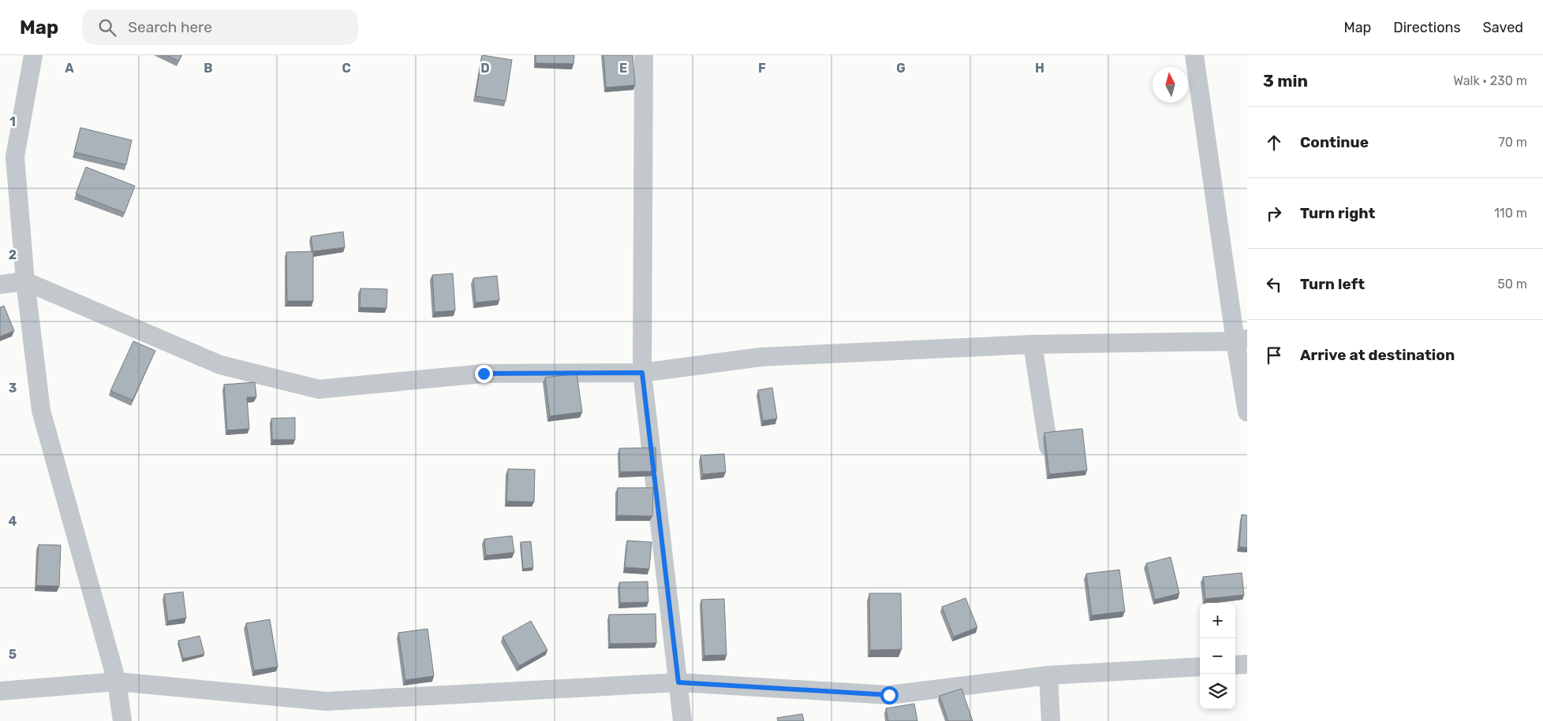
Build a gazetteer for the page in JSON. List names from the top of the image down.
{
  "north": "top",
  "page": {
    "header": "Map",
    "search": "Search here",
    "nav": ["Map", "Directions", "Saved"],
    "heading": ["3 min", "Walk · 230 m"],
    "list": [
      ["Continue", "70 m"],
      ["Turn right", "110 m"],
      ["Turn left", "50 m"],
      "Arrive at destination"
    ],
    "map_buttons": ["+", "−"]
  },
  "grid": {
    "columns": [
      "A",
      "B",
      "C",
      "D",
      "E",
      "F",
      "G",
      "H"
    ],
    "rows": [
      "1",
      "2",
      "3",
      "4",
      "5"
    ]
  }
}
